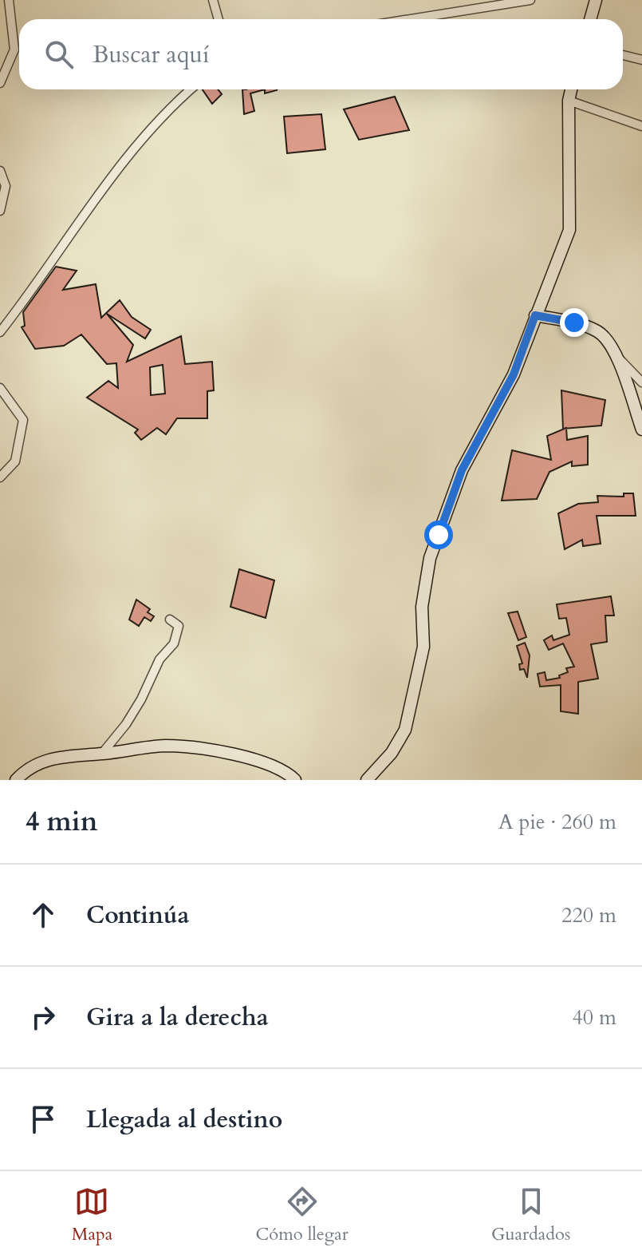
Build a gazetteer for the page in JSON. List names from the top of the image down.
{
  "page": {
    "search": "Buscar aquí",
    "heading": ["4 min", "A pie · 260 m"],
    "list": [
      ["Continúa", "220 m"],
      ["Gira a la derecha", "40 m"],
      "Llegada al destino"
    ],
    "nav": ["Mapa", "Cómo llegar", "Guardados"]
  }
}
